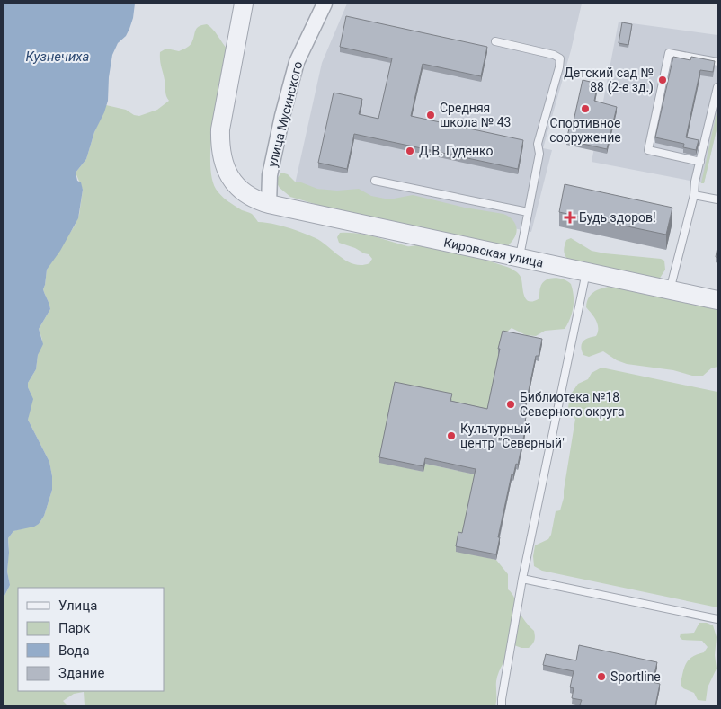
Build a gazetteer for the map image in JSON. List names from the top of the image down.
{
  "streets": {
    "street": ["улица Мусинского", "Кировская улица"]
  },
  "crossings": [
    ["улица Мусинского", "Кировская улица"]
  ],
  "water": ["Кузнечиха"],
  "places": {
    "other": [
      "Детский сад № 88 (2-е зд.)",
      "Спортивное сооружение",
      "Средняя школа № 43",
      "Д.В. Гуденко",
      "Библиотека №18 Северного округа",
      "Культурный центр \"Северный\"",
      "Sportline"
    ],
    "health": ["Будь здоров!"]
  },
  "legend": [
    "Улица",
    "Парк",
    "Вода",
    "Здание"
  ]
}
